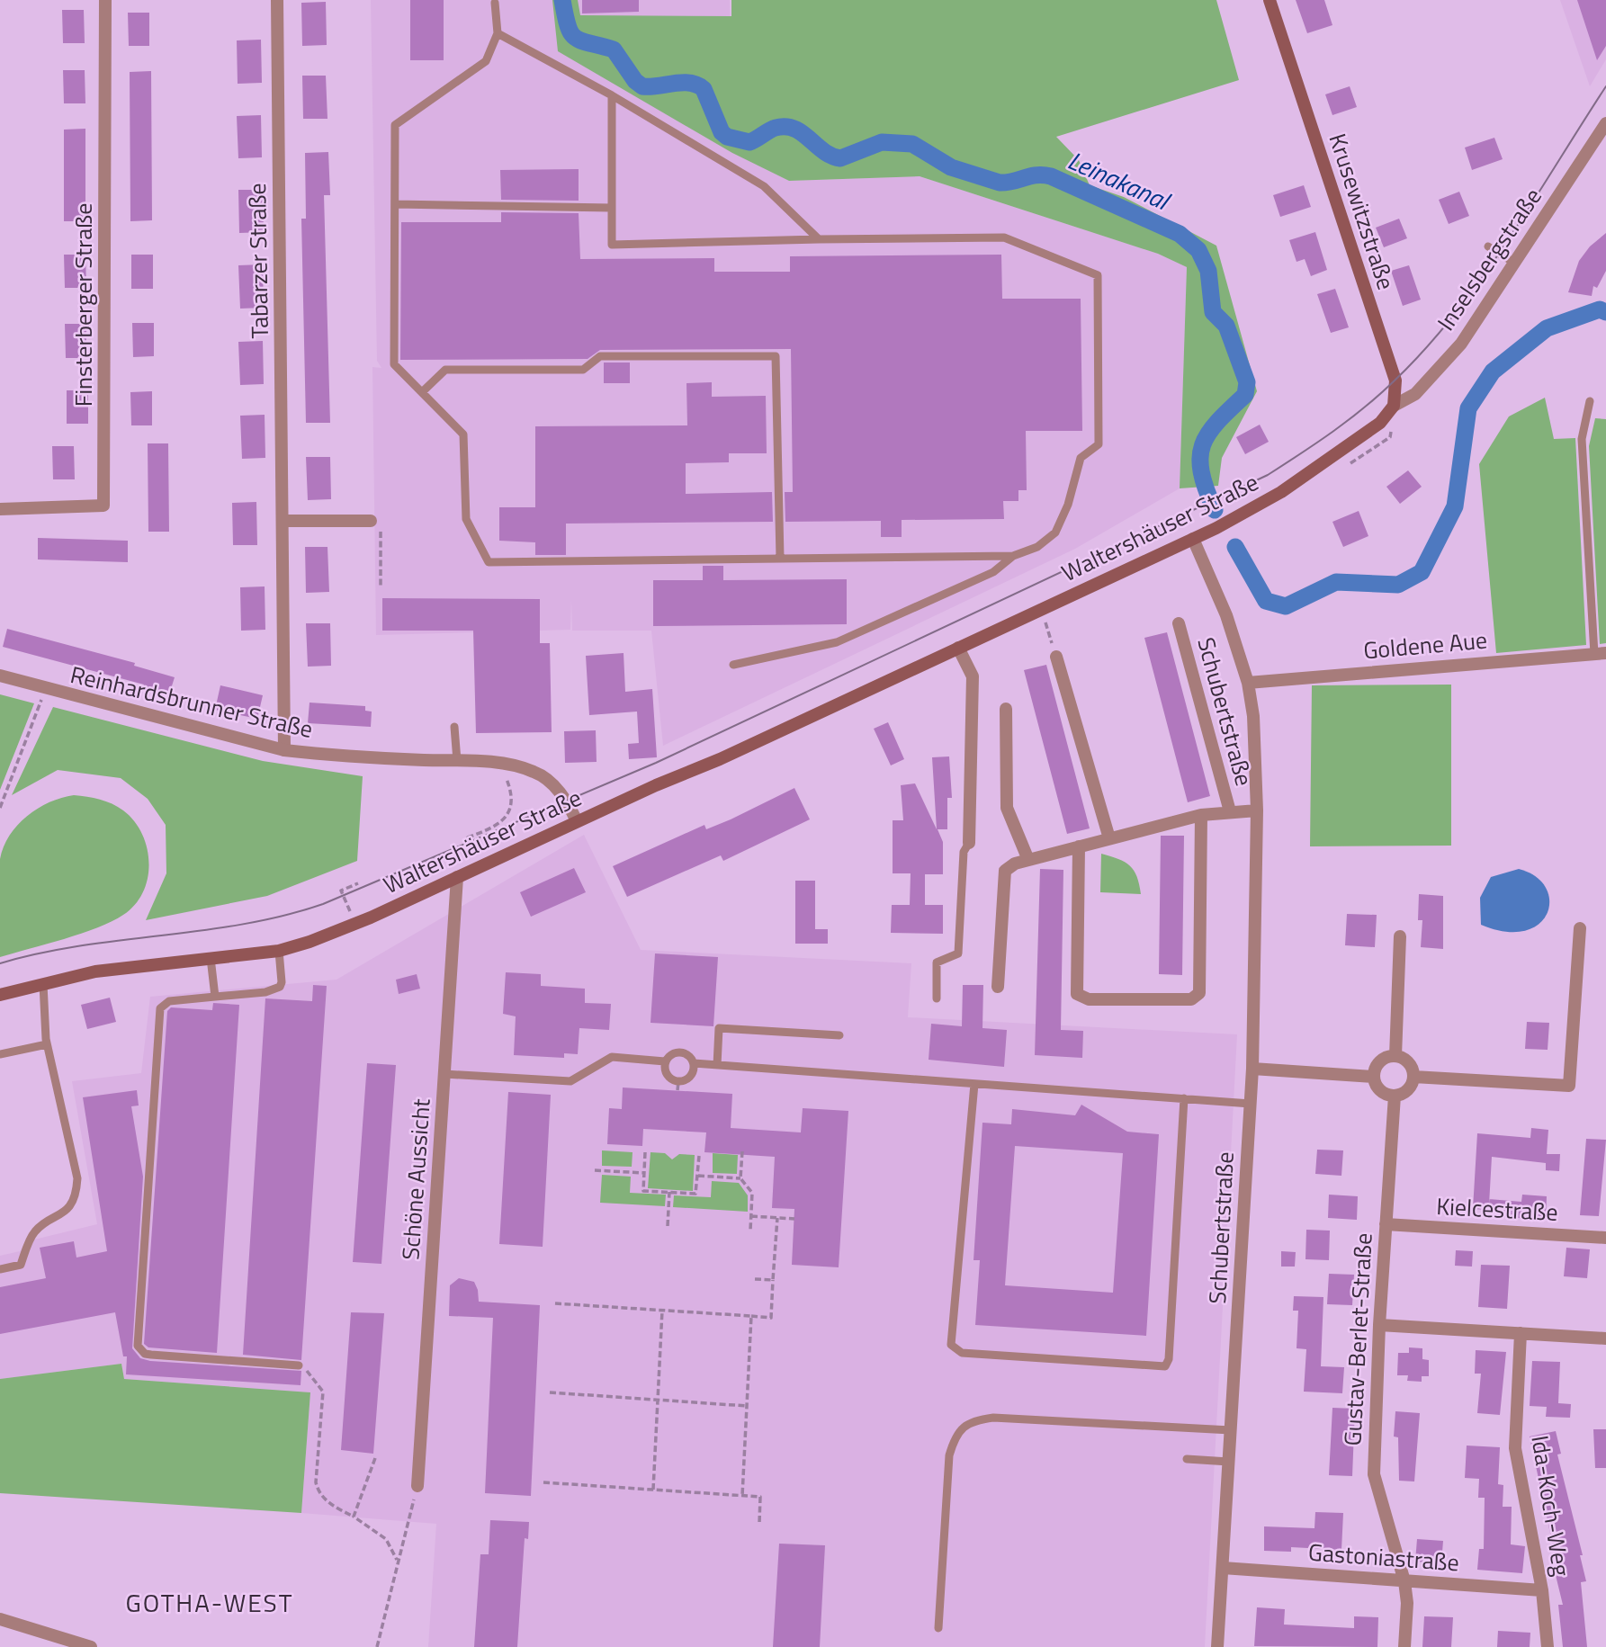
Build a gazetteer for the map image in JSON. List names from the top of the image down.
{
  "streets": {
    "main road": ["Krusewitzstraße", "Waltershäuser Straße"],
    "street": [
      "Inselsbergstraße",
      "Tabarzer Straße",
      "Finsterberger Straße",
      "Goldene Aue",
      "Reinhardsbrunner Straße",
      "Schubertstraße",
      "Schöne Aussicht",
      "Kielcestraße",
      "Gustav-Berlet-Straße",
      "Ida-Koch-Weg",
      "Gastoniastraße"
    ]
  },
  "crossings": [
    ["Krusewitzstraße", "Inselsbergstraße"],
    ["Krusewitzstraße", "Waltershäuser Straße"],
    ["Inselsbergstraße", "Waltershäuser Straße"],
    ["Tabarzer Straße", "Reinhardsbrunner Straße"],
    ["Waltershäuser Straße", "Reinhardsbrunner Straße"],
    ["Waltershäuser Straße", "Schubertstraße"],
    ["Waltershäuser Straße", "Schöne Aussicht"],
    ["Goldene Aue", "Schubertstraße"],
    ["Schubertstraße", "Gastoniastraße"],
    ["Kielcestraße", "Gustav-Berlet-Straße"],
    ["Gustav-Berlet-Straße", "Gastoniastraße"],
    ["Ida-Koch-Weg", "Gastoniastraße"]
  ],
  "districts": ["GOTHA-WEST"],
  "water": ["Leinakanal"]
}
